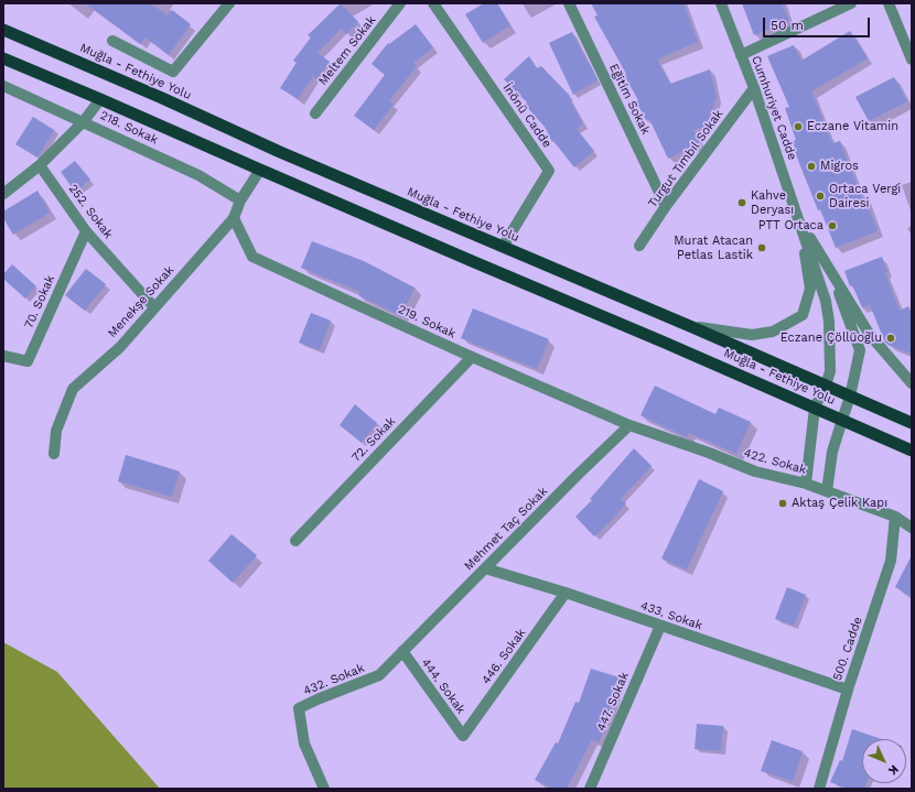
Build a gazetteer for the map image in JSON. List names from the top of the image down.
{
  "streets": {
    "highway": ["Muğla - Fethiye Yolu"],
    "street": [
      "Meltem Sokak",
      "Eğitim Sokak",
      "Cumhuriyet Cadde",
      "İnönü Cadde",
      "218. Sokak",
      "Turgut Tımbıl Sokak",
      "252. Sokak",
      "70. Sokak",
      "Menekşe Sokak",
      "219. Sokak",
      "72. Sokak",
      "422. Sokak",
      "Mehmet Taç Sokak",
      "433. Sokak",
      "500. Cadde",
      "446. Sokak",
      "432. Sokak",
      "444. Sokak",
      "447. Sokak"
    ]
  },
  "crossings": [
    ["Muğla - Fethiye Yolu", "İnönü Cadde"],
    ["Muğla - Fethiye Yolu", "Menekşe Sokak"],
    ["Eğitim Sokak", "Turgut Tımbıl Sokak"],
    ["Cumhuriyet Cadde", "Turgut Tımbıl Sokak"],
    ["218. Sokak", "Menekşe Sokak"],
    ["252. Sokak", "70. Sokak"],
    ["252. Sokak", "Menekşe Sokak"],
    ["Menekşe Sokak", "219. Sokak"],
    ["219. Sokak", "72. Sokak"],
    ["219. Sokak", "422. Sokak"],
    ["219. Sokak", "Mehmet Taç Sokak"],
    ["422. Sokak", "Mehmet Taç Sokak"],
    ["422. Sokak", "500. Cadde"],
    ["Mehmet Taç Sokak", "433. Sokak"],
    ["Mehmet Taç Sokak", "432. Sokak"],
    ["Mehmet Taç Sokak", "444. Sokak"],
    ["433. Sokak", "500. Cadde"],
    ["433. Sokak", "446. Sokak"],
    ["433. Sokak", "447. Sokak"],
    ["446. Sokak", "444. Sokak"],
    ["432. Sokak", "444. Sokak"]
  ],
  "places": [
    "Eczane Vitamin",
    "Migros",
    "Ortaca Vergi Dairesi",
    "Kahve Deryası",
    "PTT Ortaca",
    "Murat Atacan Petlas Lastik",
    "Eczane Çöllüoğlu",
    "Aktaş Çelik Kapı"
  ],
  "scale_bar": "50 m",
  "north": "bottom right"
}
